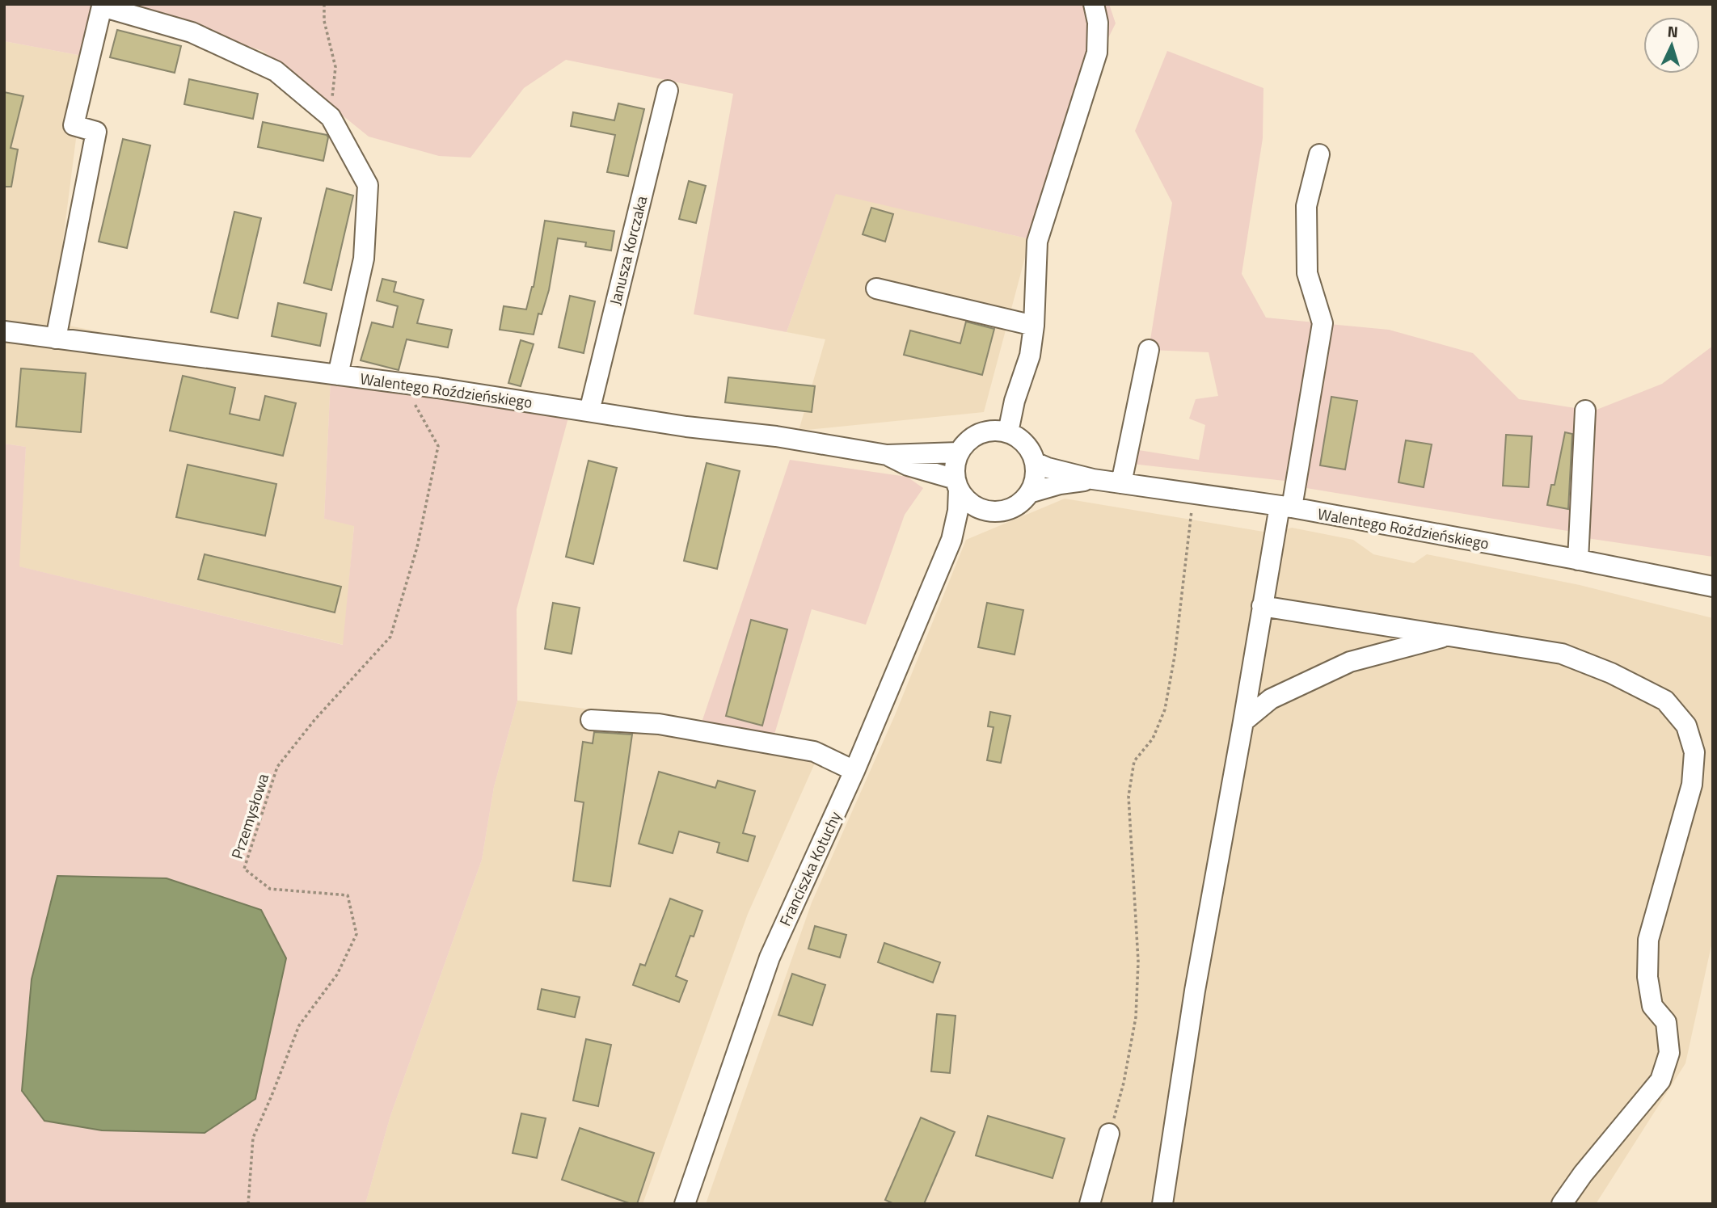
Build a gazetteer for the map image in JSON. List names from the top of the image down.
{
  "streets": {
    "street": ["Janusza Korczaka", "Walentego Roździeńskiego", "Franciszka Kotuchy"],
    "path": ["Przemysłowa"]
  },
  "crossings": [
    ["Janusza Korczaka", "Walentego Roździeńskiego"],
    ["Walentego Roździeńskiego", "Przemysłowa"],
    ["Walentego Roździeńskiego", "Franciszka Kotuchy"]
  ],
  "north": "top"
}
